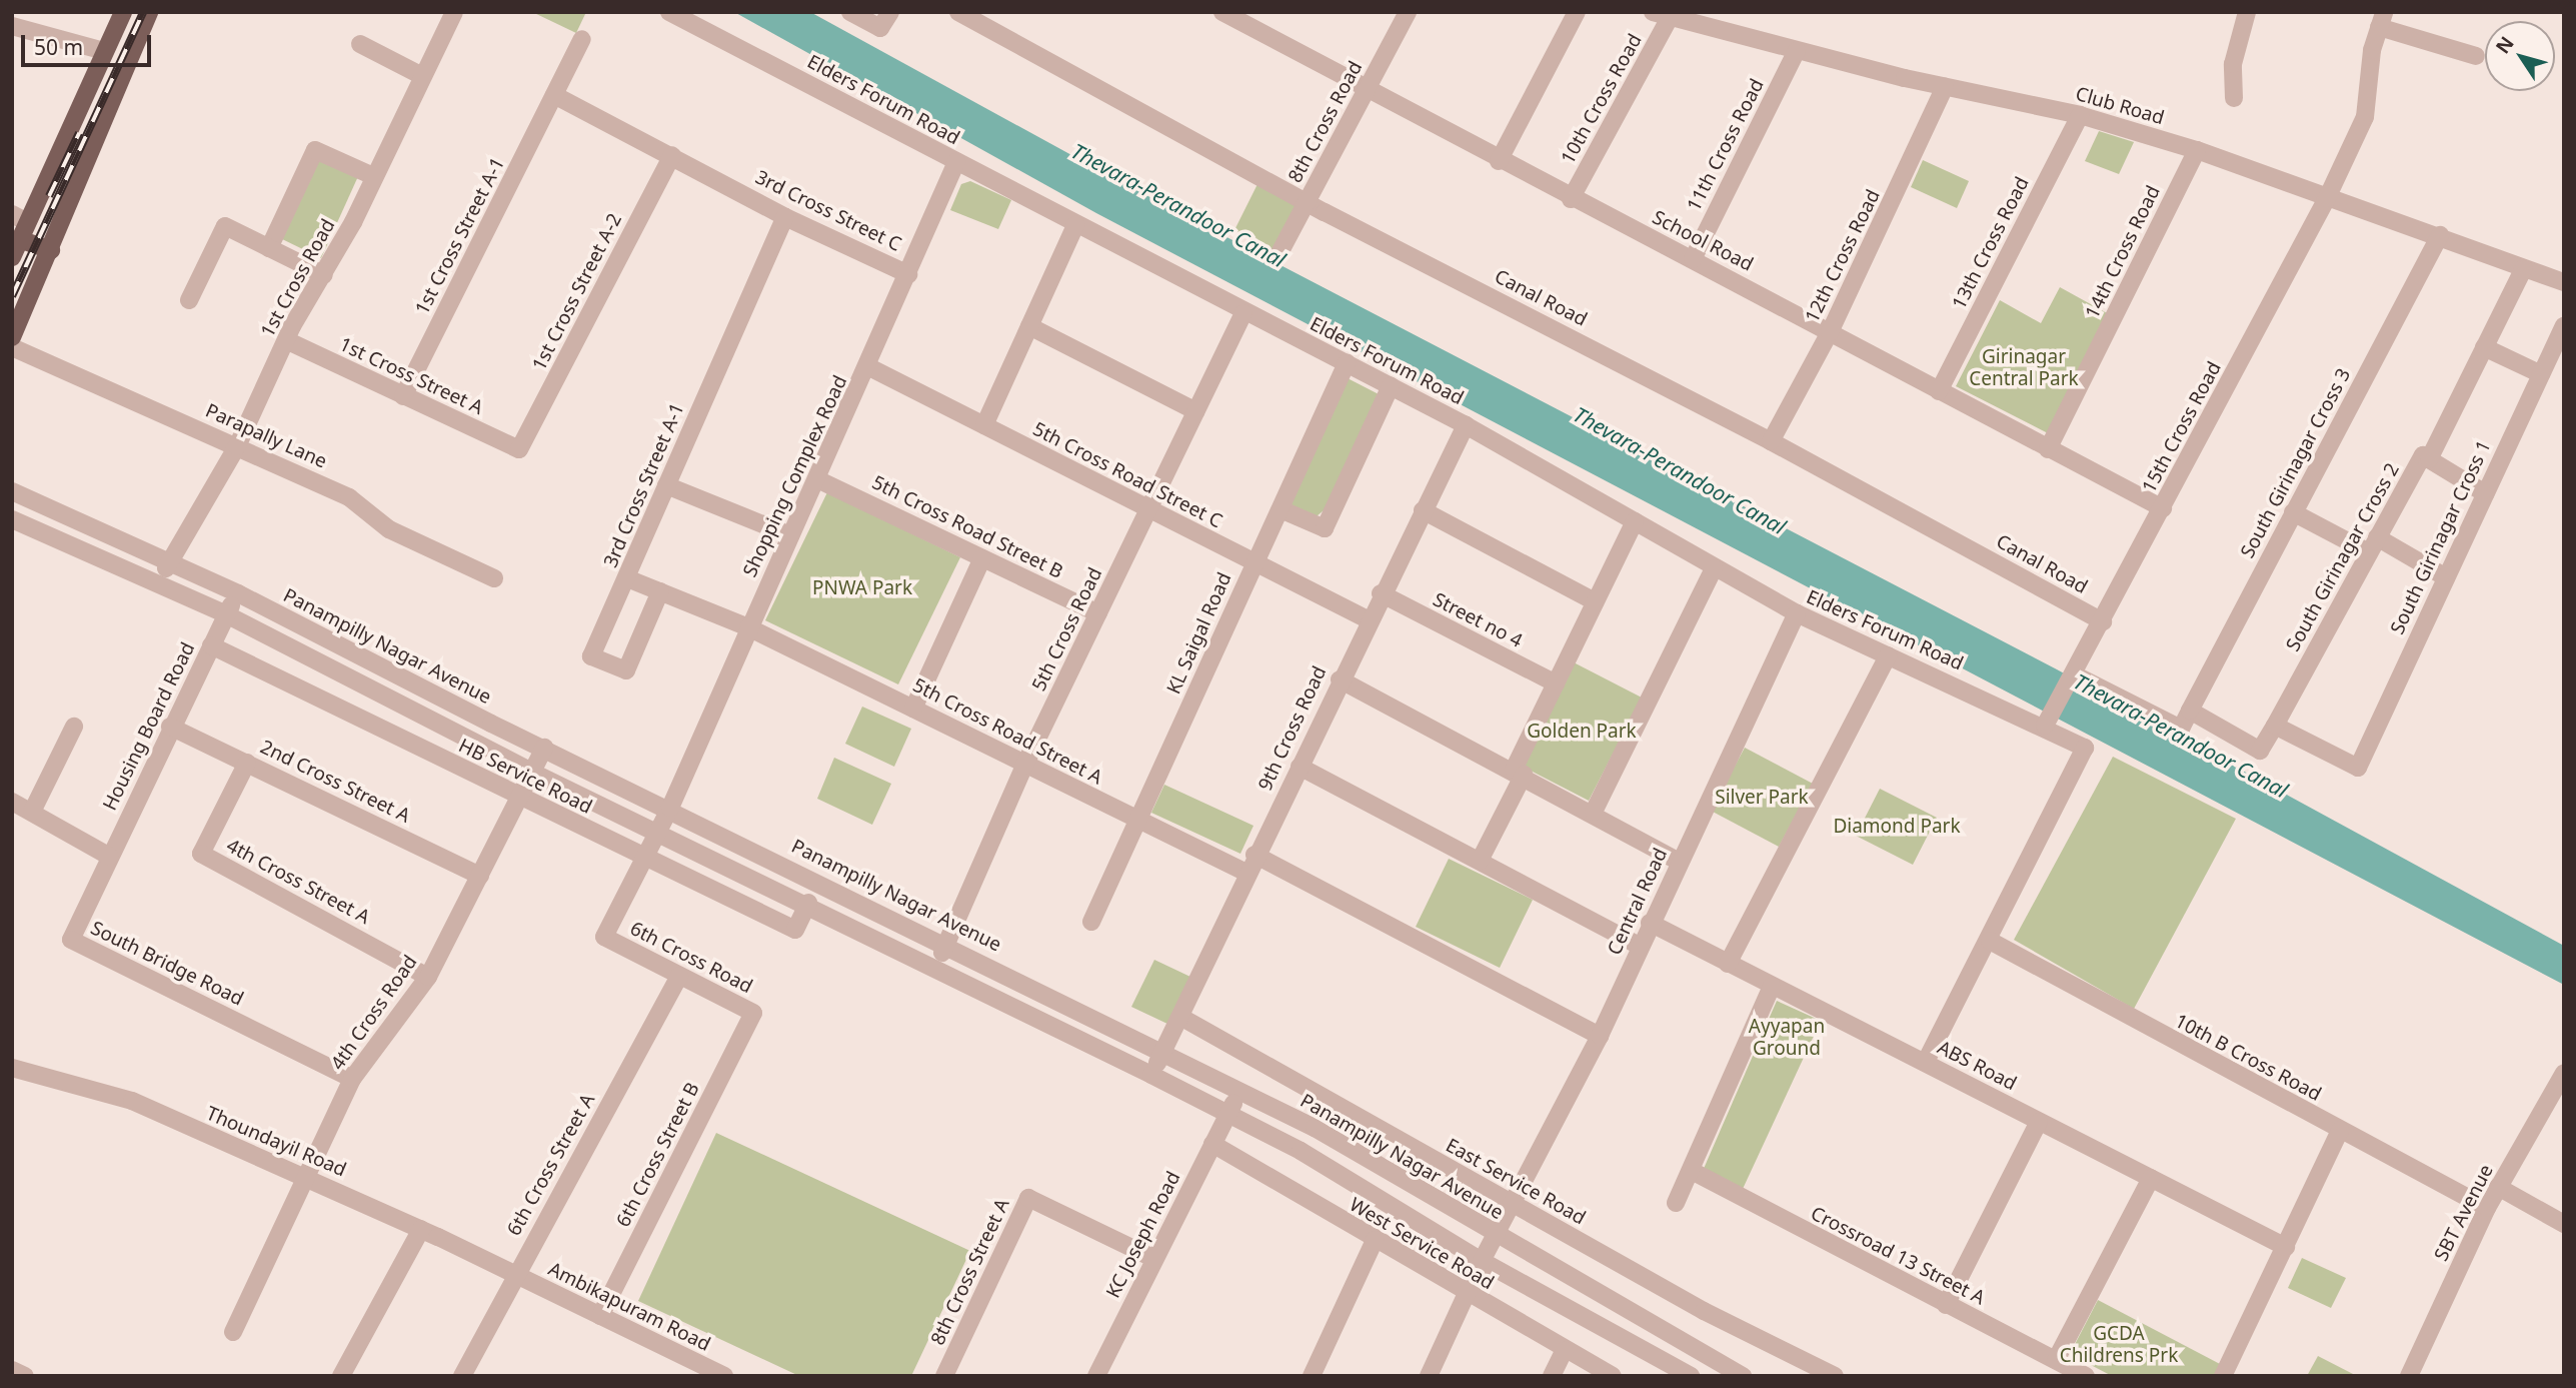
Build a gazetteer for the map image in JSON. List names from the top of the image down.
{
  "streets": {
    "street": [
      "10th Cross Road",
      "Elders Forum Road",
      "Club Road",
      "8th Cross Road",
      "11th Cross Road",
      "3rd Cross Street C",
      "1st Cross Street A-1",
      "School Road",
      "13th Cross Road",
      "14th Cross Road",
      "12th Cross Road",
      "1st Cross Road",
      "1st Cross Street A-2",
      "Canal Road",
      "1st Cross Street A",
      "15th Cross Road",
      "Parapally Lane",
      "South Girinagar Cross 3",
      "5th Cross Road Street C",
      "Shopping Complex Road",
      "3rd Cross Street A-1",
      "5th Cross Road Street B",
      "South Girinagar Cross 1",
      "South Girinagar Cross 2",
      "Street no 4",
      "5th Cross Road",
      "KL Saigal Road",
      "Panampilly Nagar Avenue",
      "Housing Board Road",
      "9th Cross Road",
      "5th Cross Road Street A",
      "HB Service Road",
      "2nd Cross Street A",
      "4th Cross Street A",
      "Central Road",
      "6th Cross Road",
      "South Bridge Road",
      "4th Cross Road",
      "10th B Cross Road",
      "ABS Road",
      "Thoundayil Road",
      "6th Cross Street B",
      "6th Cross Street A",
      "East Service Road",
      "SBT Avenue",
      "KC Joseph Road",
      "West Service Road",
      "Crossroad 13 Street A",
      "8th Cross Street A",
      "Ambikapuram Road"
    ]
  },
  "crossings": [
    ["10th Cross Road", "Club Road"],
    ["10th Cross Road", "School Road"],
    ["Elders Forum Road", "15th Cross Road"],
    ["Elders Forum Road", "Shopping Complex Road"],
    ["Elders Forum Road", "5th Cross Road"],
    ["Elders Forum Road", "KL Saigal Road"],
    ["Elders Forum Road", "9th Cross Road"],
    ["Elders Forum Road", "Central Road"],
    ["Elders Forum Road", "10th B Cross Road"],
    ["Club Road", "11th Cross Road"],
    ["Club Road", "13th Cross Road"],
    ["Club Road", "14th Cross Road"],
    ["Club Road", "12th Cross Road"],
    ["Club Road", "15th Cross Road"],
    ["Club Road", "South Girinagar Cross 3"],
    ["Club Road", "South Girinagar Cross 2"],
    ["8th Cross Road", "School Road"],
    ["8th Cross Road", "Canal Road"],
    ["11th Cross Road", "School Road"],
    ["3rd Cross Street C", "1st Cross Street A-1"],
    ["3rd Cross Street C", "1st Cross Street A-2"],
    ["3rd Cross Street C", "Shopping Complex Road"],
    ["3rd Cross Street C", "3rd Cross Street A-1"],
    ["1st Cross Street A-1", "1st Cross Street A"],
    ["School Road", "13th Cross Road"],
    ["School Road", "14th Cross Road"],
    ["School Road", "12th Cross Road"],
    ["School Road", "15th Cross Road"],
    ["12th Cross Road", "Canal Road"],
    ["1st Cross Road", "1st Cross Street A"],
    ["1st Cross Road", "Parapally Lane"],
    ["1st Cross Road", "Panampilly Nagar Avenue"],
    ["1st Cross Street A-2", "1st Cross Street A"],
    ["Canal Road", "15th Cross Road"],
    ["South Girinagar Cross 3", "South Girinagar Cross 2"],
    ["5th Cross Road Street C", "Shopping Complex Road"],
    ["5th Cross Road Street C", "5th Cross Road"],
    ["5th Cross Road Street C", "KL Saigal Road"],
    ["5th Cross Road Street C", "9th Cross Road"],
    ["Shopping Complex Road", "5th Cross Road Street B"],
    ["Shopping Complex Road", "Panampilly Nagar Avenue"],
    ["Shopping Complex Road", "5th Cross Road Street A"],
    ["Shopping Complex Road", "6th Cross Road"],
    ["3rd Cross Street A-1", "5th Cross Road Street A"],
    ["5th Cross Road Street B", "5th Cross Road"],
    ["South Girinagar Cross 1", "South Girinagar Cross 2"],
    ["Street no 4", "9th Cross Road"],
    ["5th Cross Road", "Panampilly Nagar Avenue"],
    ["5th Cross Road", "5th Cross Road Street A"],
    ["KL Saigal Road", "5th Cross Road Street A"],
    ["Panampilly Nagar Avenue", "Housing Board Road"],
    ["Panampilly Nagar Avenue", "9th Cross Road"],
    ["Panampilly Nagar Avenue", "4th Cross Road"],
    ["Panampilly Nagar Avenue", "KC Joseph Road"],
    ["Housing Board Road", "HB Service Road"],
    ["Housing Board Road", "2nd Cross Street A"],
    ["Housing Board Road", "South Bridge Road"],
    ["9th Cross Road", "5th Cross Road Street A"],
    ["9th Cross Road", "East Service Road"],
    ["HB Service Road", "6th Cross Road"],
    ["HB Service Road", "4th Cross Road"],
    ["2nd Cross Street A", "4th Cross Street A"],
    ["2nd Cross Street A", "4th Cross Road"],
    ["4th Cross Street A", "4th Cross Road"],
    ["Central Road", "ABS Road"],
    ["Central Road", "East Service Road"],
    ["6th Cross Road", "6th Cross Street B"],
    ["6th Cross Road", "6th Cross Street A"],
    ["South Bridge Road", "4th Cross Road"],
    ["4th Cross Road", "Thoundayil Road"],
    ["10th B Cross Road", "SBT Avenue"],
    ["Thoundayil Road", "6th Cross Street A"],
    ["Thoundayil Road", "Ambikapuram Road"],
    ["6th Cross Street B", "Ambikapuram Road"],
    ["6th Cross Street A", "Ambikapuram Road"],
    ["KC Joseph Road", "West Service Road"],
    ["KC Joseph Road", "8th Cross Street A"]
  ],
  "water": ["Thevara-Perandoor Canal"],
  "parks": [
    "Girinagar Central Park",
    "PNWA Park",
    "Golden Park",
    "Silver Park",
    "Diamond Park",
    "Ayyapan Ground",
    "GCDA Childrens Prk"
  ],
  "scale_bar": "50 m",
  "north": "top left"
}
